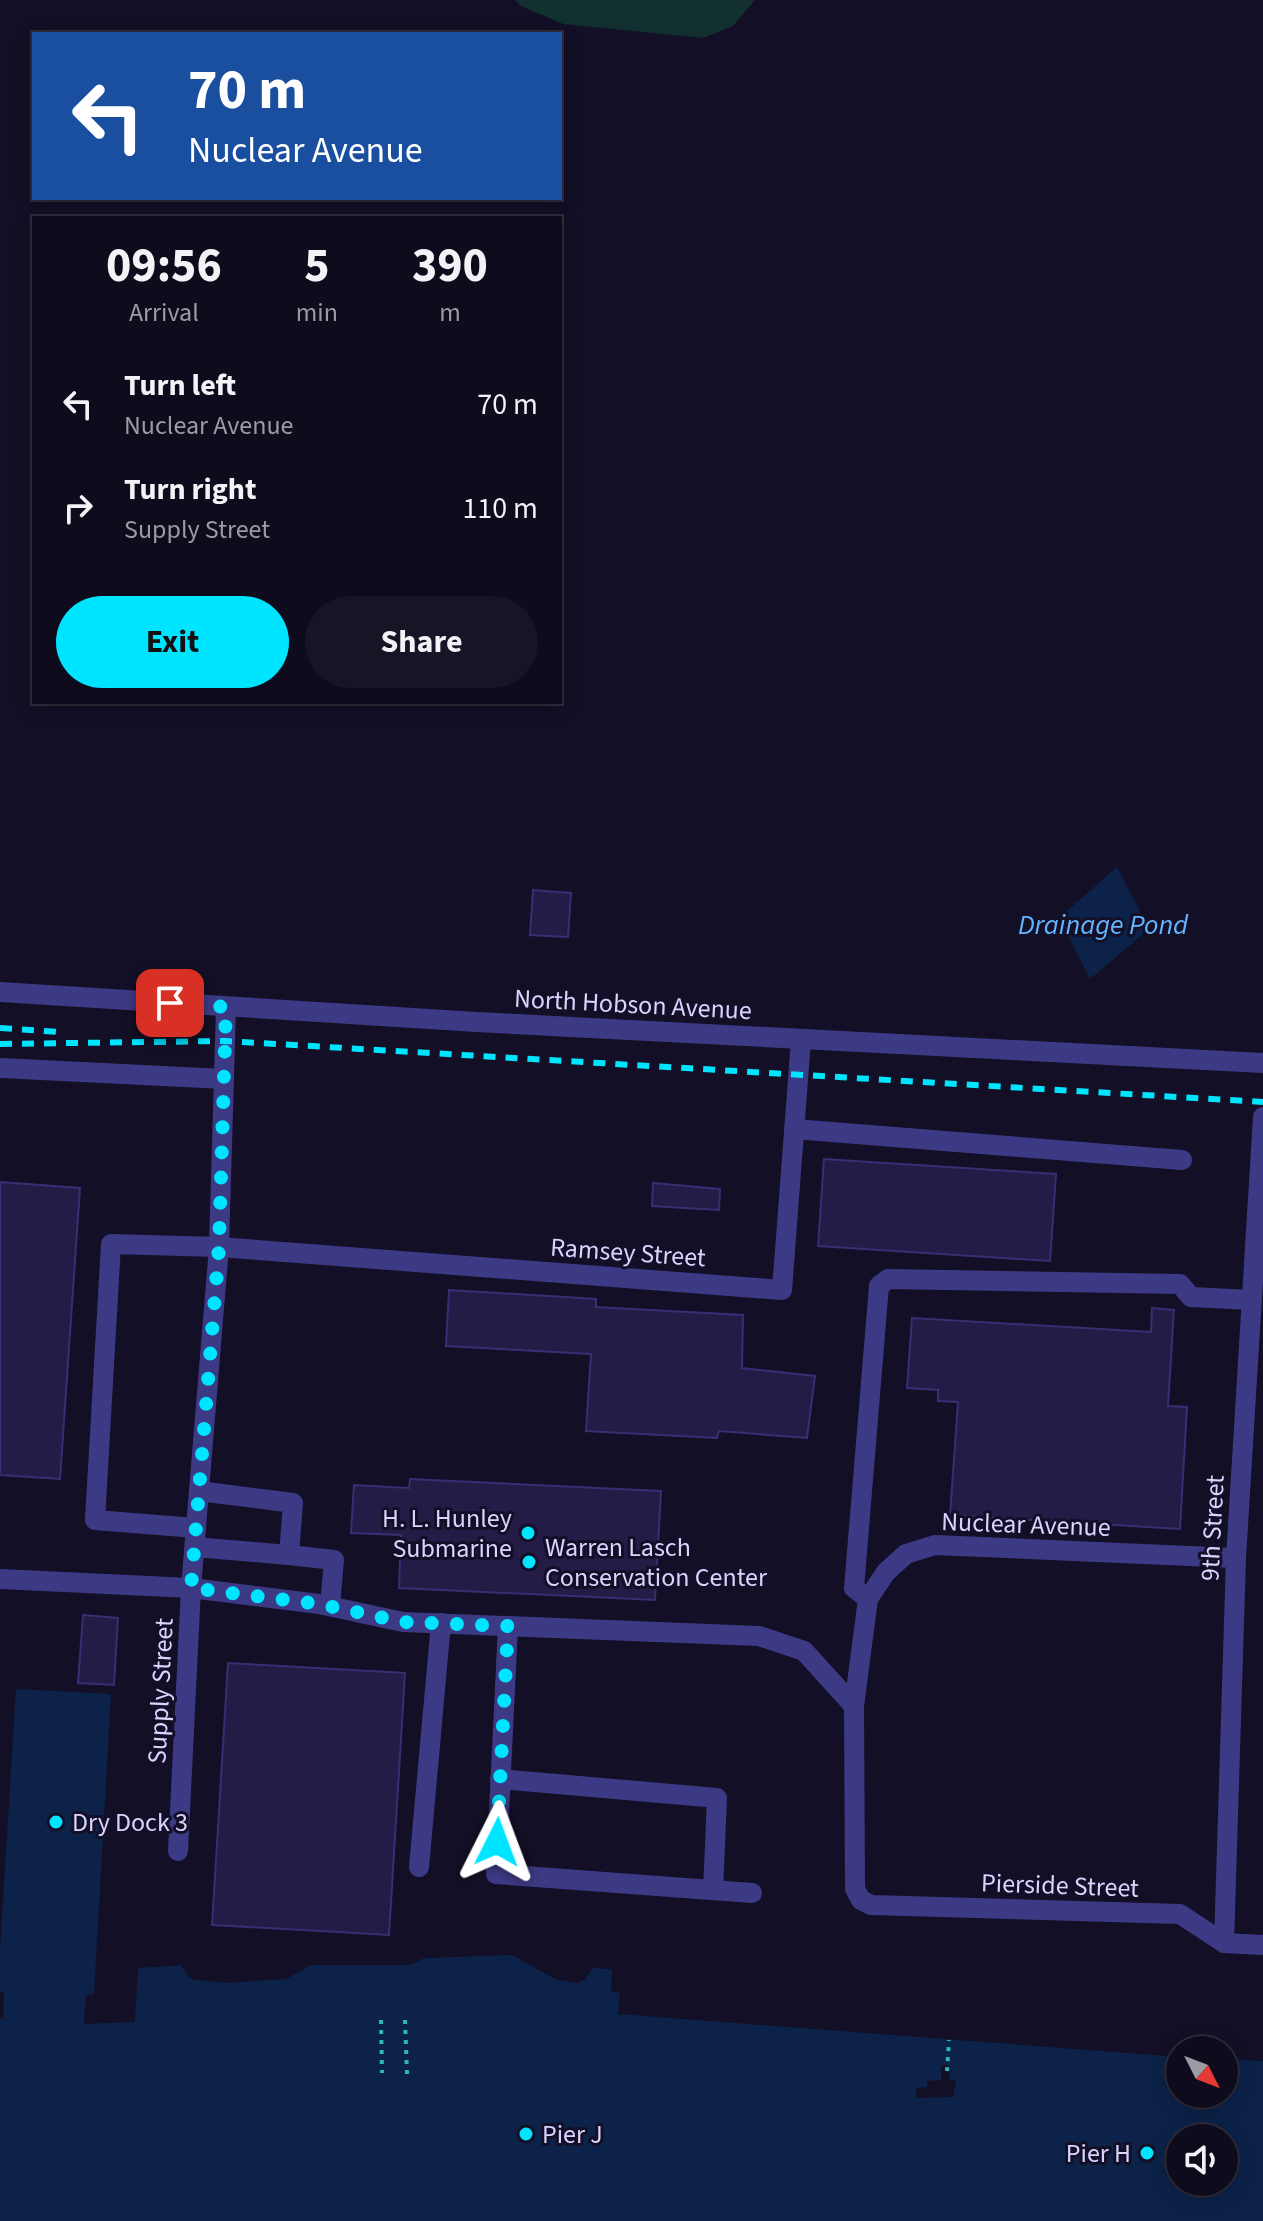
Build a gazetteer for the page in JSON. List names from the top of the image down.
{
  "streets": {
    "street": [
      "North Hobson Avenue",
      "Ramsey Street",
      "Nuclear Avenue",
      "9th Street",
      "Supply Street",
      "Pierside Street"
    ]
  },
  "crossings": [
    ["North Hobson Avenue", "Ramsey Street"],
    ["North Hobson Avenue", "Supply Street"],
    ["Ramsey Street", "Supply Street"],
    ["Nuclear Avenue", "9th Street"],
    ["Nuclear Avenue", "Pierside Street"],
    ["9th Street", "Pierside Street"]
  ],
  "water": ["Drainage Pond"],
  "places": [
    "H. L. Hunley Submarine",
    "Warren Lasch Conservation Center",
    "Dry Dock 3",
    "Pier J",
    "Pier H"
  ],
  "north": "bottom right",
  "page": {
    "turn": ["70 m", "Nuclear Avenue"],
    "eta": [
      "09:56",
      "Arrival",
      "5",
      "min",
      "390",
      "m"
    ],
    "list": [
      {
        "name": "Turn left",
        "note": "Nuclear Avenue",
        "value": "70 m"
      },
      {
        "name": "Turn right",
        "note": "Supply Street",
        "value": "110 m"
      }
    ],
    "buttons": ["Exit", "Share"]
  }
}
